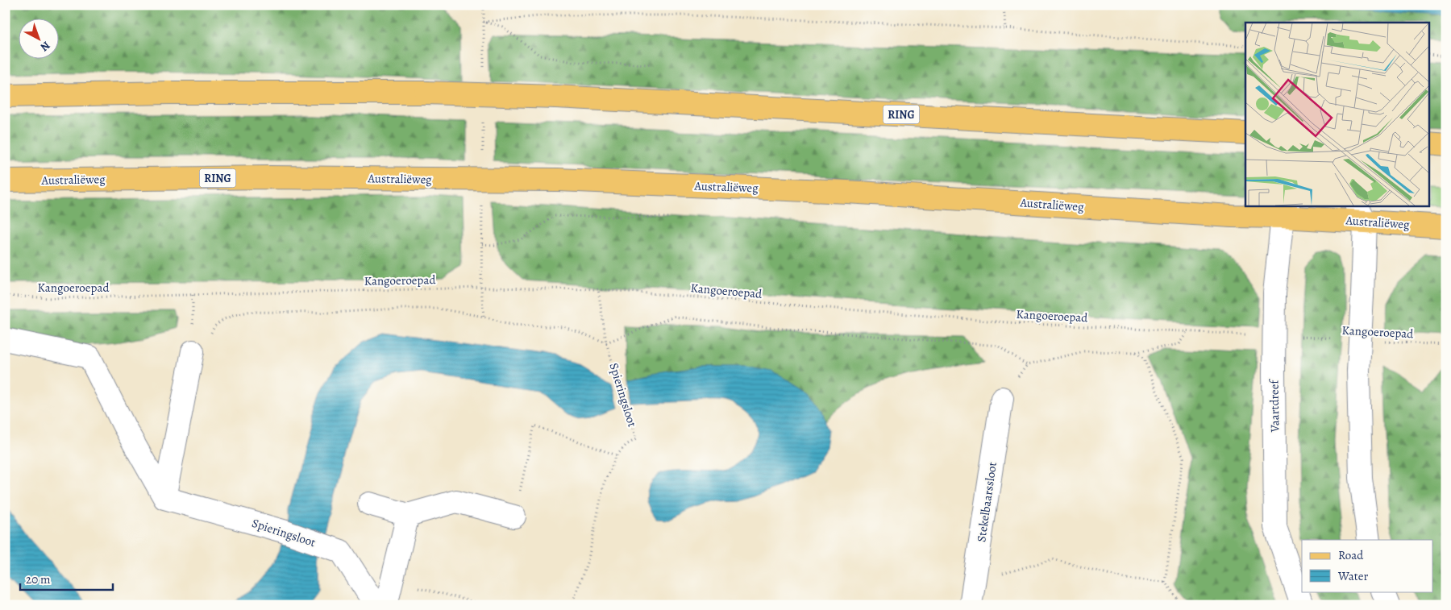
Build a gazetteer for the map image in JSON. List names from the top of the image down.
{
  "streets": {
    "main road": ["RING", "Australiëweg"],
    "street": ["Spieringsloot", "Vaartdreef", "Stekelbaarssloot"],
    "path": ["Kangoeroepad"]
  },
  "crossings": [
    ["Australiëweg", "Vaartdreef"],
    ["Kangoeroepad", "Spieringsloot"]
  ],
  "legend": ["Road", "Water"],
  "scale_bar": "20 m",
  "north": "bottom right"
}
